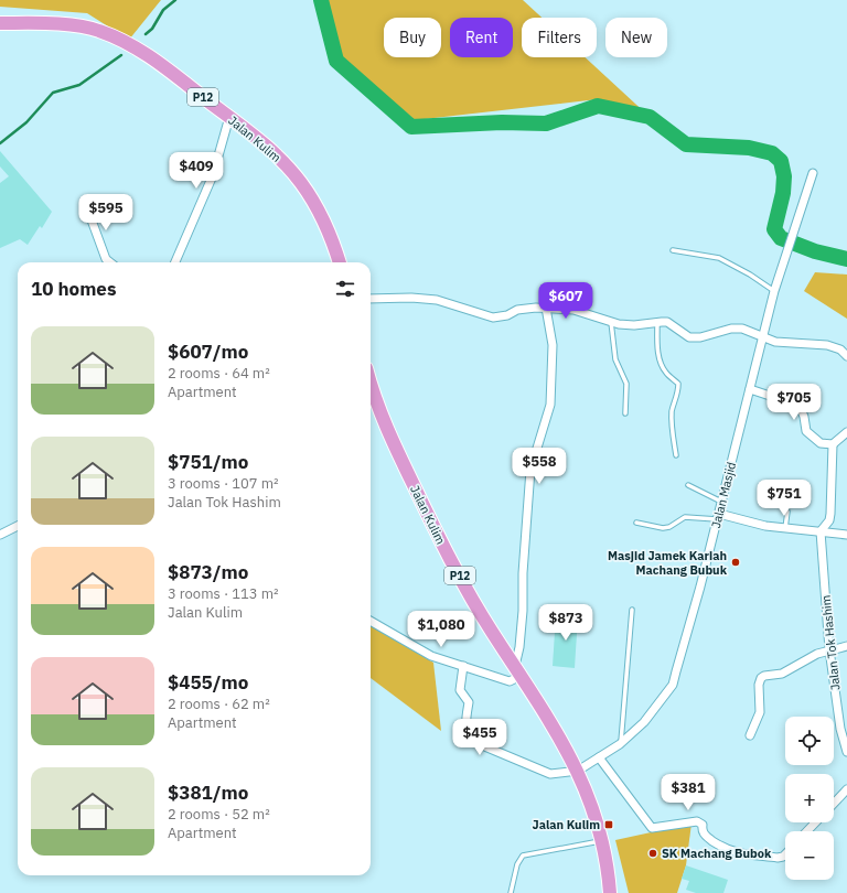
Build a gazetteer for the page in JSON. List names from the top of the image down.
{
  "streets": {
    "main road": ["P12", "Jalan Kulim"],
    "street": ["Jalan Masjid", "Jalan Tok Hashim"]
  },
  "crossings": [
    ["Jalan Kulim", "Jalan Masjid"]
  ],
  "places": {
    "other": ["Masjid Jamek Kariah Machang Bubuk", "SK Machang Bubok"],
    "transit": ["Jalan Kulim"]
  },
  "page": {
    "chip": [
      "Buy",
      "Rent",
      "Filters",
      "New"
    ],
    "price": [
      "$409",
      "$595",
      "$607",
      "$705",
      "$558",
      "$751",
      "$873",
      "$1,080",
      "$455",
      "$381"
    ],
    "heading": "10 homes",
    "list": [
      {
        "name": "$607/mo",
        "note": "2 rooms · 64 m² · Apartment"
      },
      {
        "name": "$751/mo",
        "note": "3 rooms · 107 m² · Jalan Tok Hashim"
      },
      {
        "name": "$873/mo",
        "note": "3 rooms · 113 m² · Jalan Kulim"
      },
      {
        "name": "$455/mo",
        "note": "2 rooms · 62 m² · Apartment"
      },
      {
        "name": "$381/mo",
        "note": "2 rooms · 52 m² · Apartment"
      }
    ],
    "map_buttons": ["+", "−"]
  }
}
